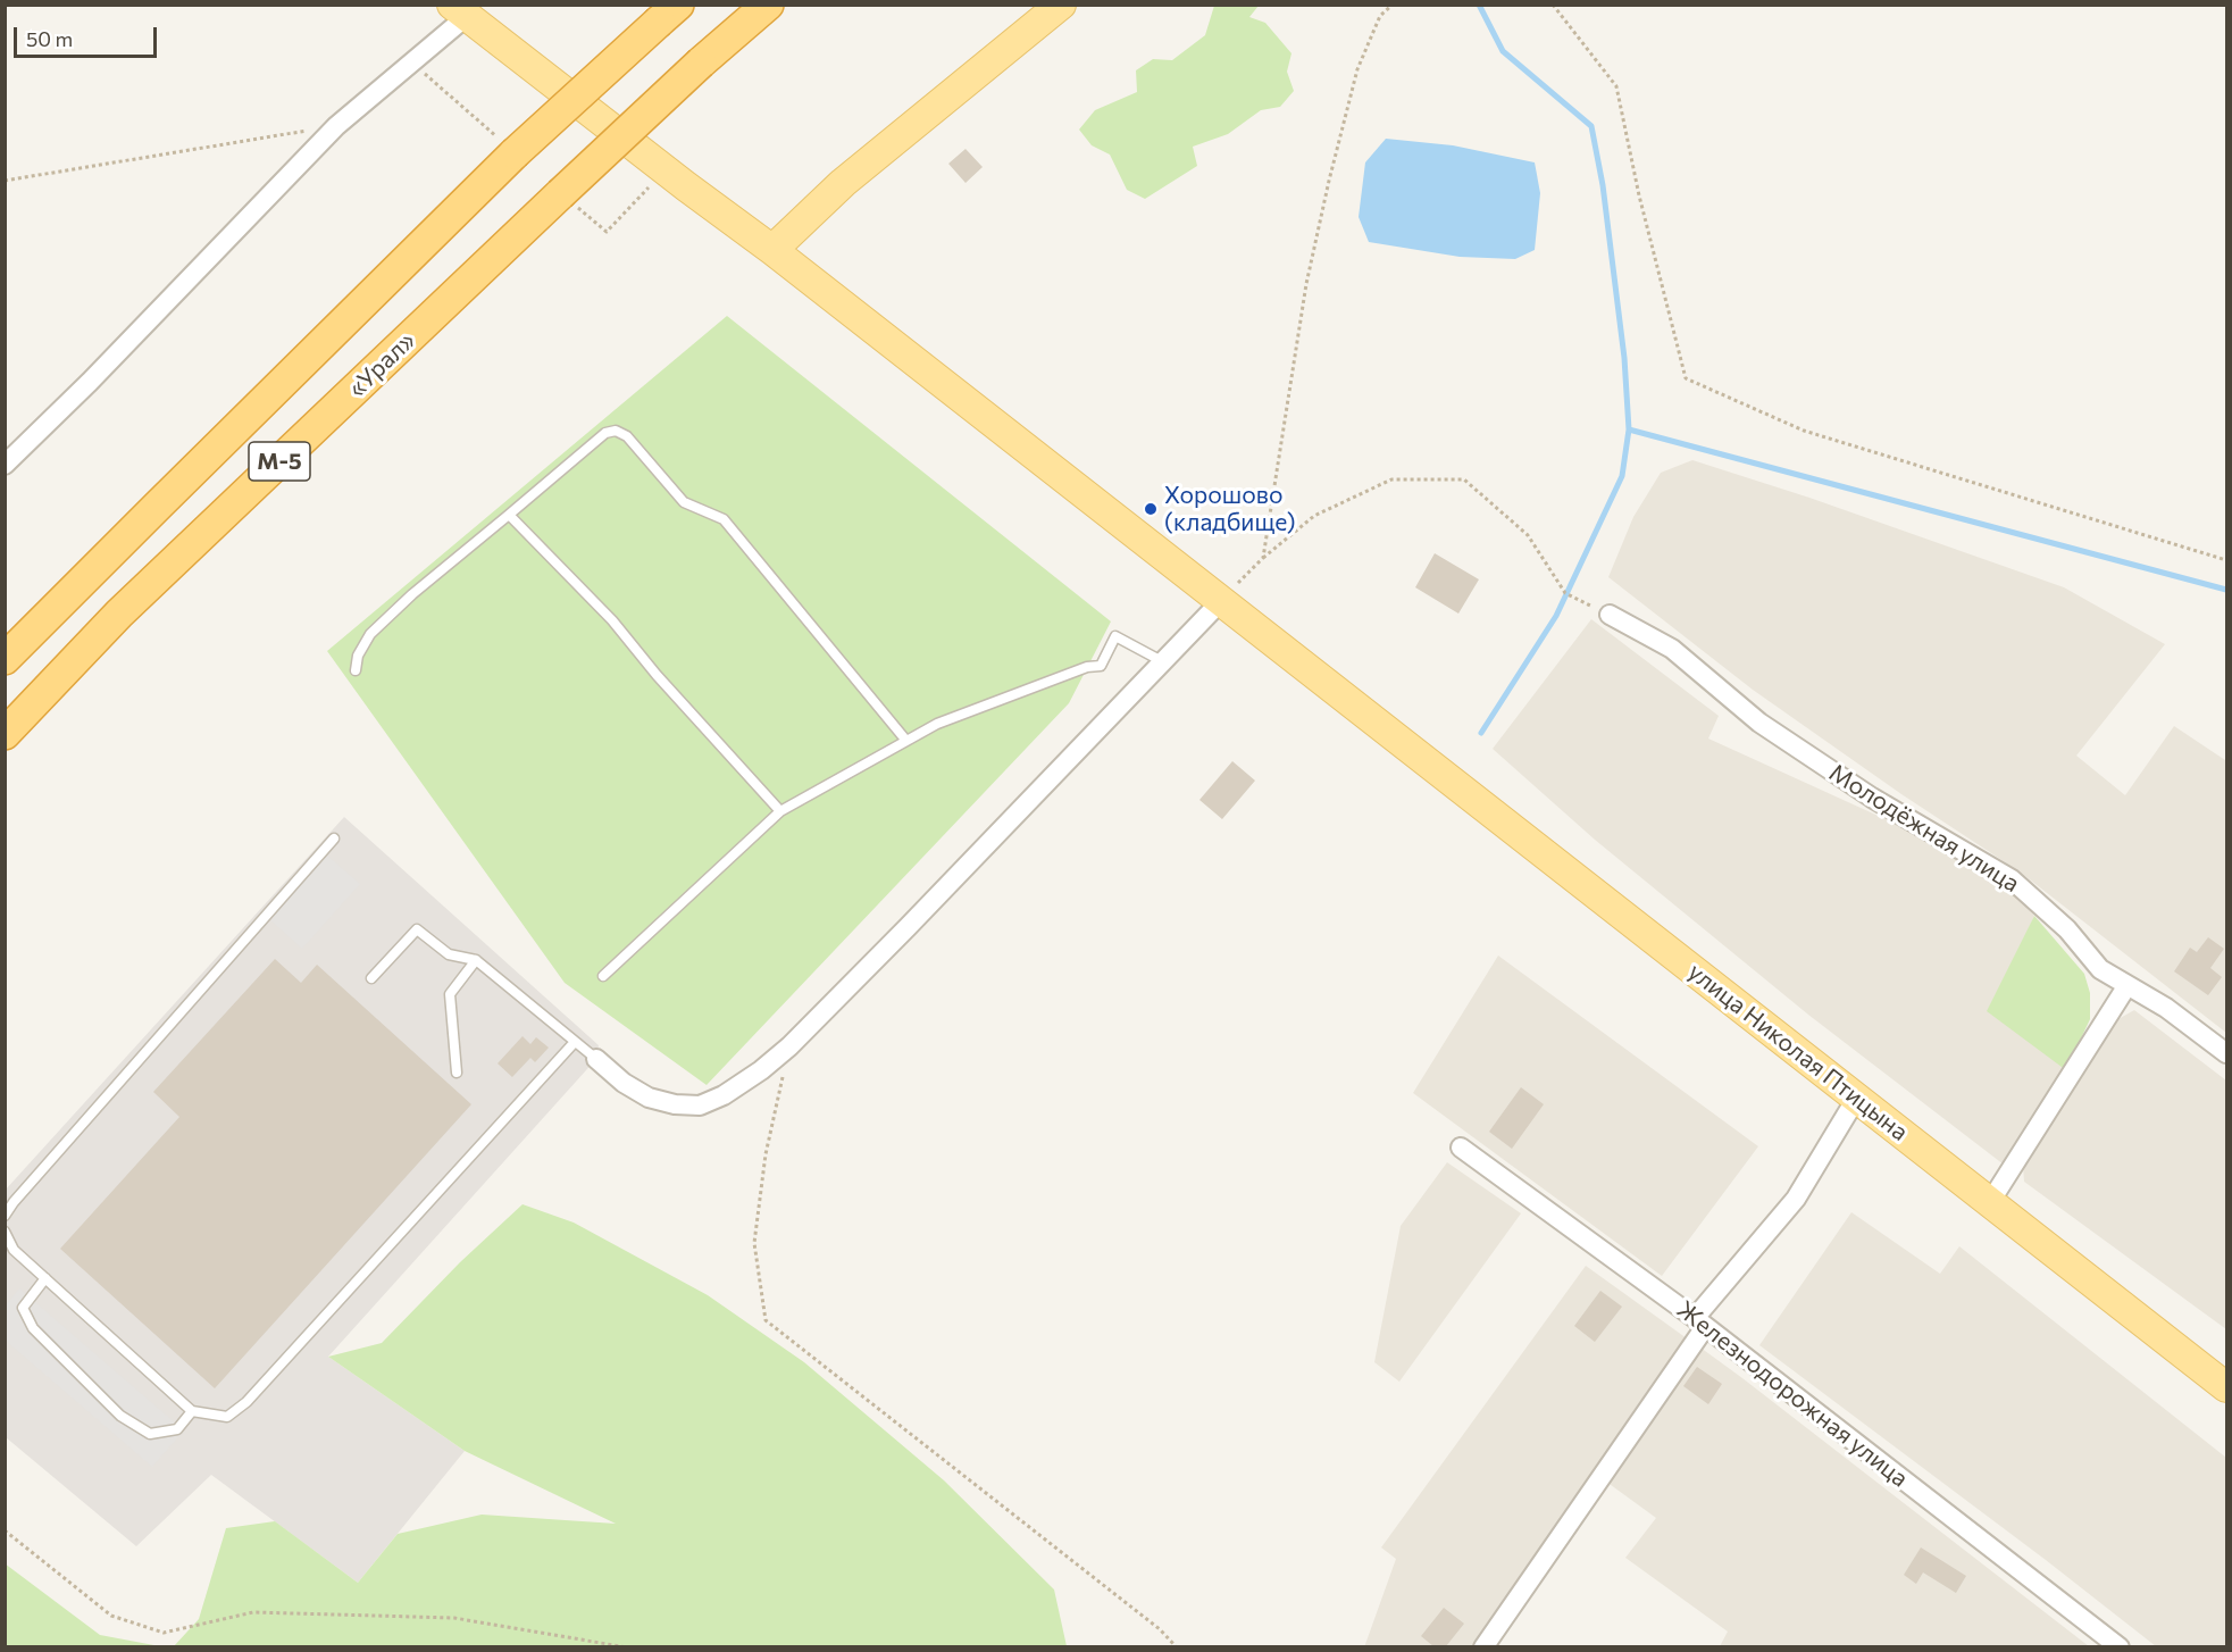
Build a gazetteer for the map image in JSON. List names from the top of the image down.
{
  "streets": {
    "highway": ["«Урал»", "М-5"],
    "main road": ["улица Николая Птицына"],
    "street": ["Молодёжная улица", "Железнодорожная улица"]
  },
  "places": ["Хорошово (кладбище)"],
  "scale_bar": "50 m"
}
